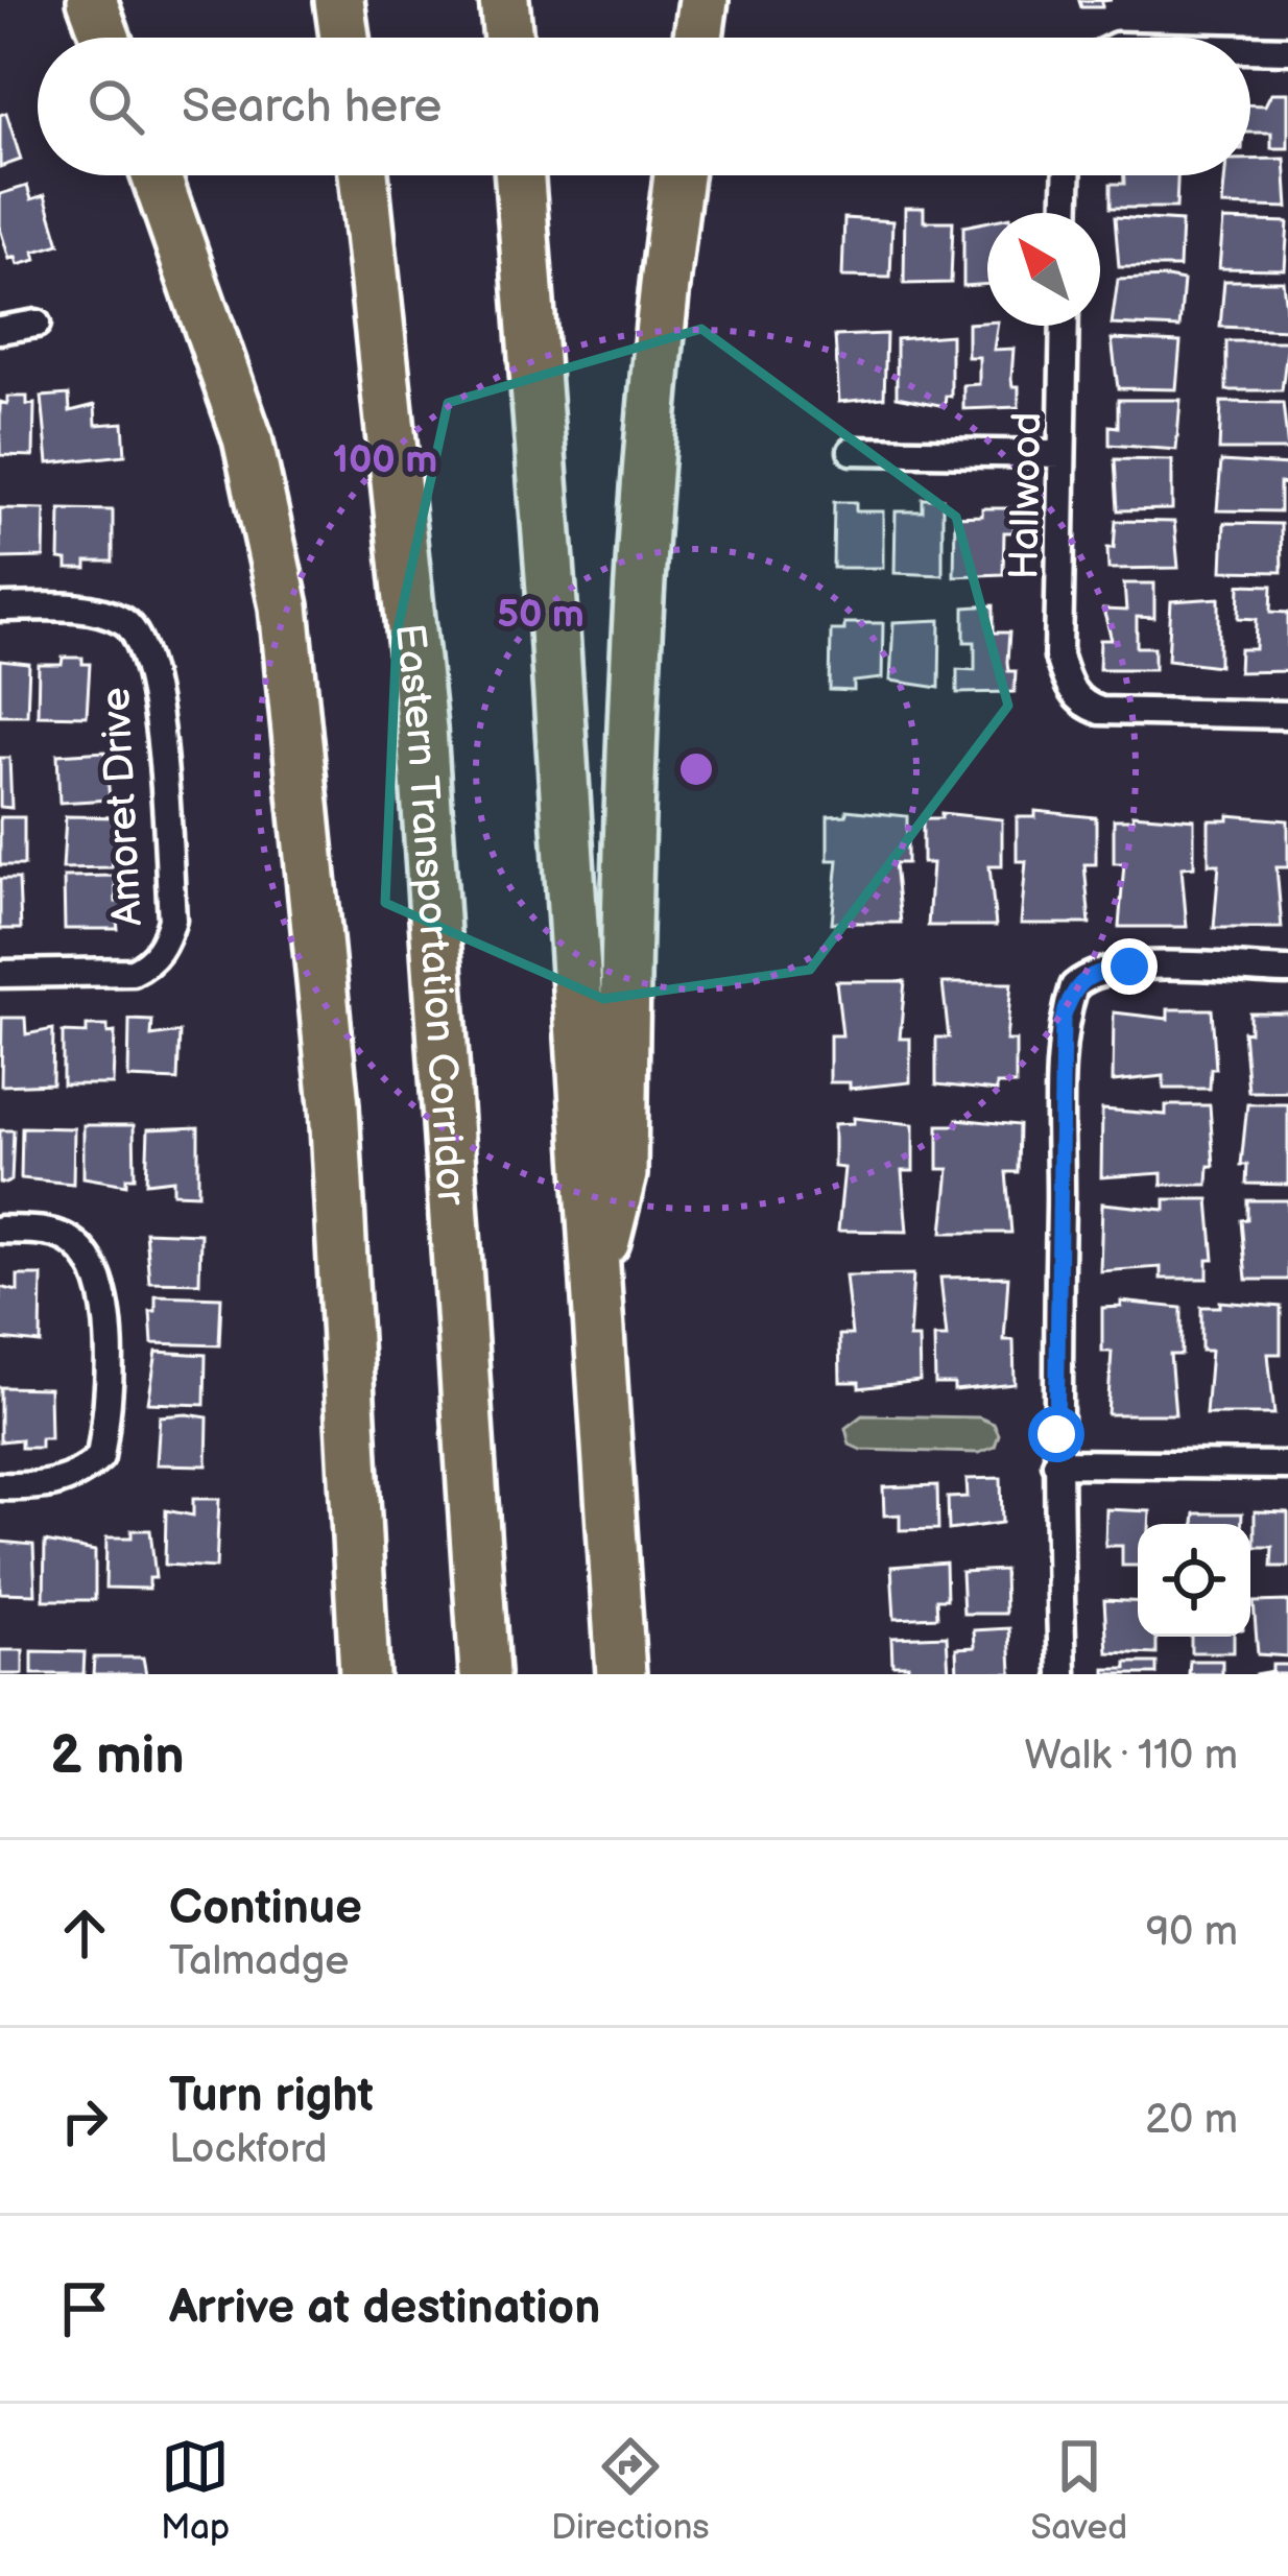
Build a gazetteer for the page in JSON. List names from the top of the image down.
{
  "streets": {
    "highway": ["Eastern Transportation Corridor"],
    "street": ["Hallwood", "Amoret Drive"]
  },
  "north": "top left",
  "page": {
    "search": "Search here",
    "heading": ["2 min", "Walk · 110 m"],
    "list": [
      ["Continue", "Talmadge", "90 m"],
      ["Turn right", "Lockford", "20 m"],
      "Arrive at destination"
    ],
    "nav": ["Map", "Directions", "Saved"]
  },
  "rings": ["100 m", "50 m"]
}
